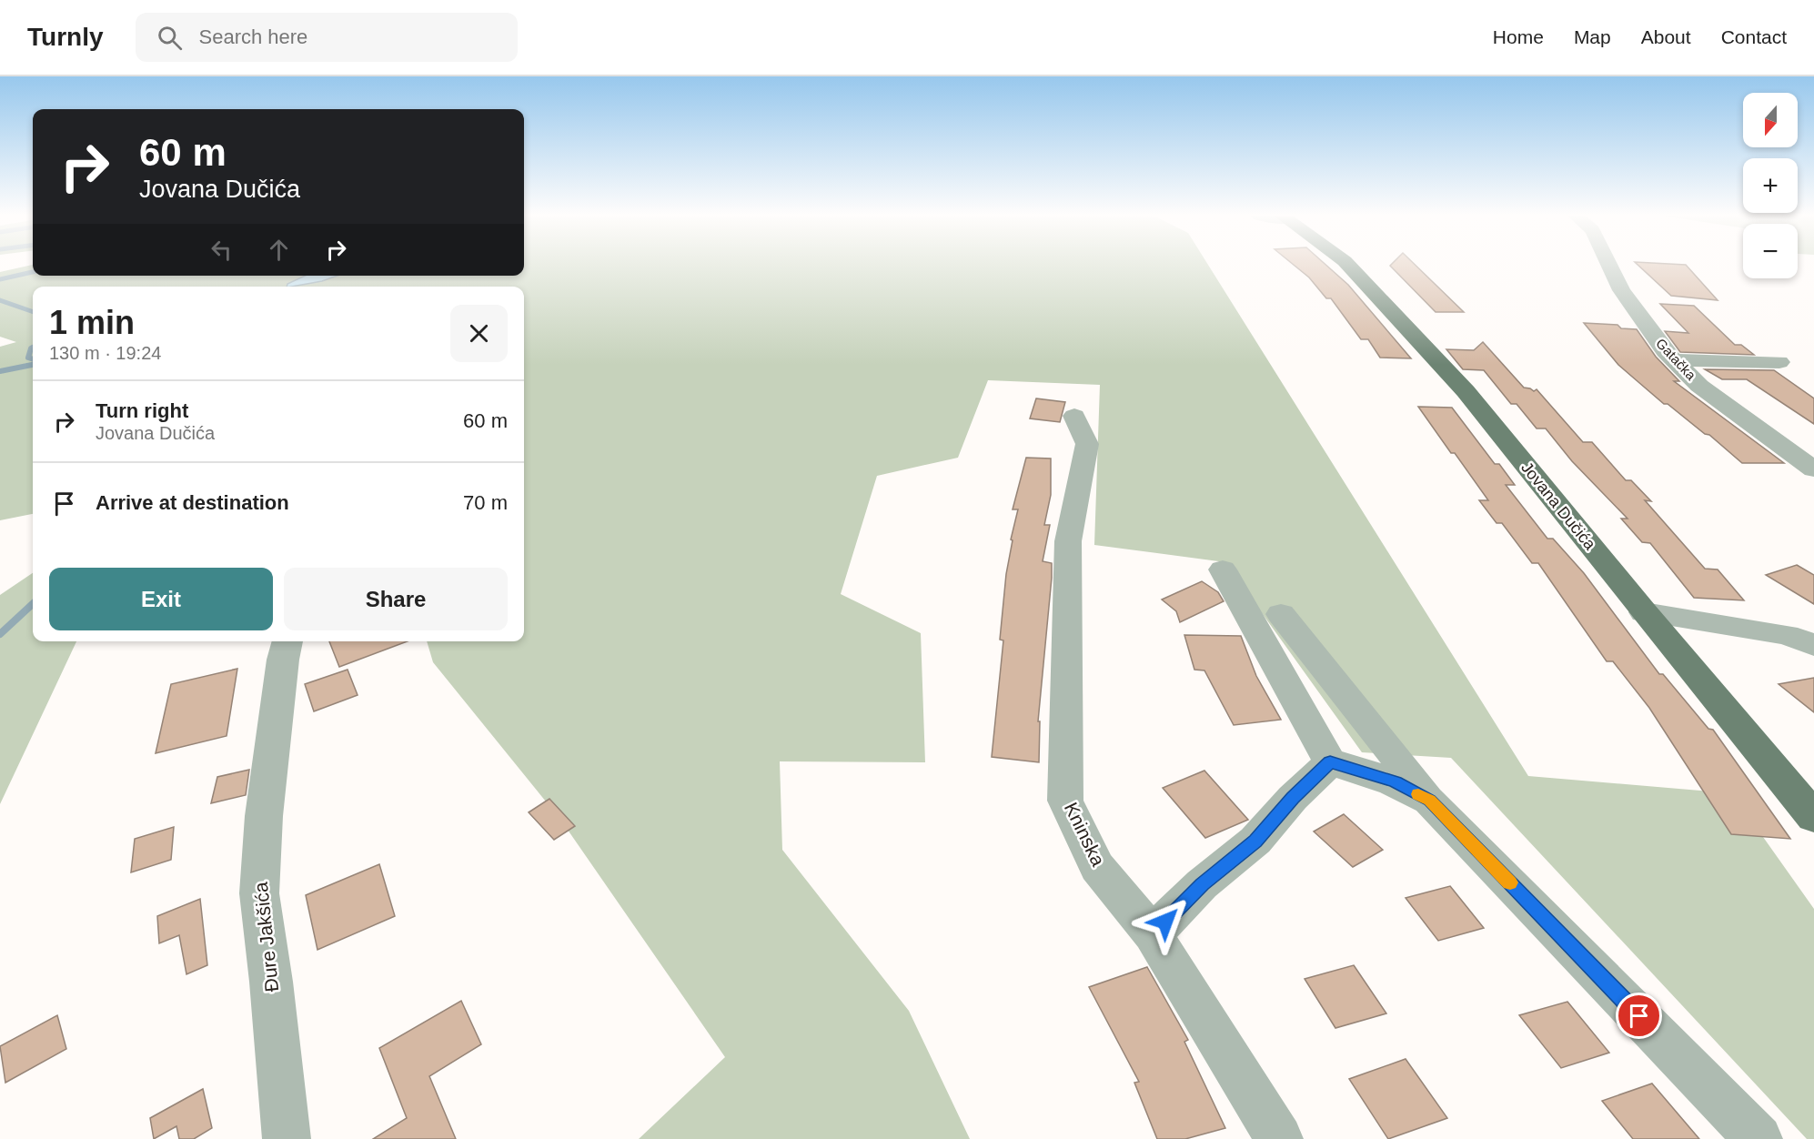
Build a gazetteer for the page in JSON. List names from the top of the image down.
{
  "streets": {
    "main road": ["Jovana Dučića"],
    "street": ["Gatačka", "Kninska", "Đure Jakšića"]
  },
  "north": "bottom",
  "page": {
    "header": "Turnly",
    "search": "Search here",
    "nav": [
      "Home",
      "Map",
      "About",
      "Contact"
    ],
    "map_buttons": ["+", "−"],
    "turn": ["60 m", "Jovana Dučića"],
    "heading": ["1 min", "130 m · 19:24"],
    "list": [
      {
        "name": "Turn right",
        "note": "Jovana Dučića",
        "value": "60 m"
      },
      {
        "name": "Arrive at destination",
        "value": "70 m"
      }
    ],
    "buttons": ["Exit", "Share"]
  }
}
